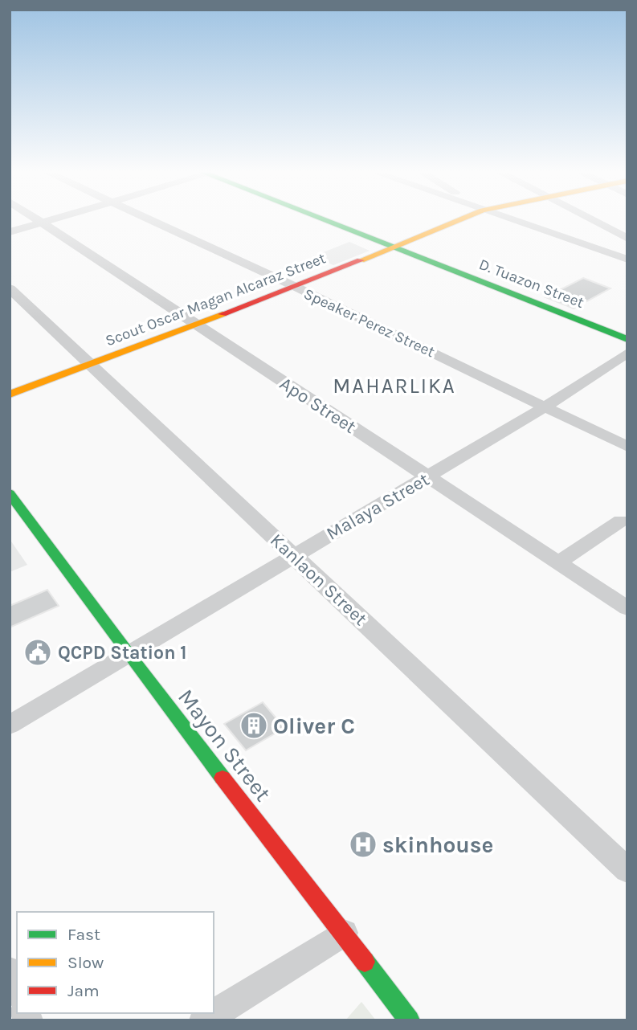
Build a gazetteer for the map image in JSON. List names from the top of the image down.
{
  "streets": {
    "street": [
      "D. Tuazon Street",
      "Scout Oscar Magan Alcaraz Street",
      "Speaker Perez Street",
      "Apo Street",
      "Malaya Street",
      "Kanlaon Street",
      "Mayon Street"
    ]
  },
  "crossings": [
    ["D. Tuazon Street", "Scout Oscar Magan Alcaraz Street"],
    ["Scout Oscar Magan Alcaraz Street", "Speaker Perez Street"],
    ["Scout Oscar Magan Alcaraz Street", "Apo Street"],
    ["Scout Oscar Magan Alcaraz Street", "Kanlaon Street"],
    ["Speaker Perez Street", "Malaya Street"],
    ["Apo Street", "Malaya Street"],
    ["Malaya Street", "Kanlaon Street"],
    ["Malaya Street", "Mayon Street"]
  ],
  "districts": ["MAHARLIKA"],
  "places": {
    "public building": ["QCPD Station 1"],
    "building": ["Oliver C"],
    "hospital": ["skinhouse"]
  },
  "legend": ["Fast", "Slow", "Jam"]
}
